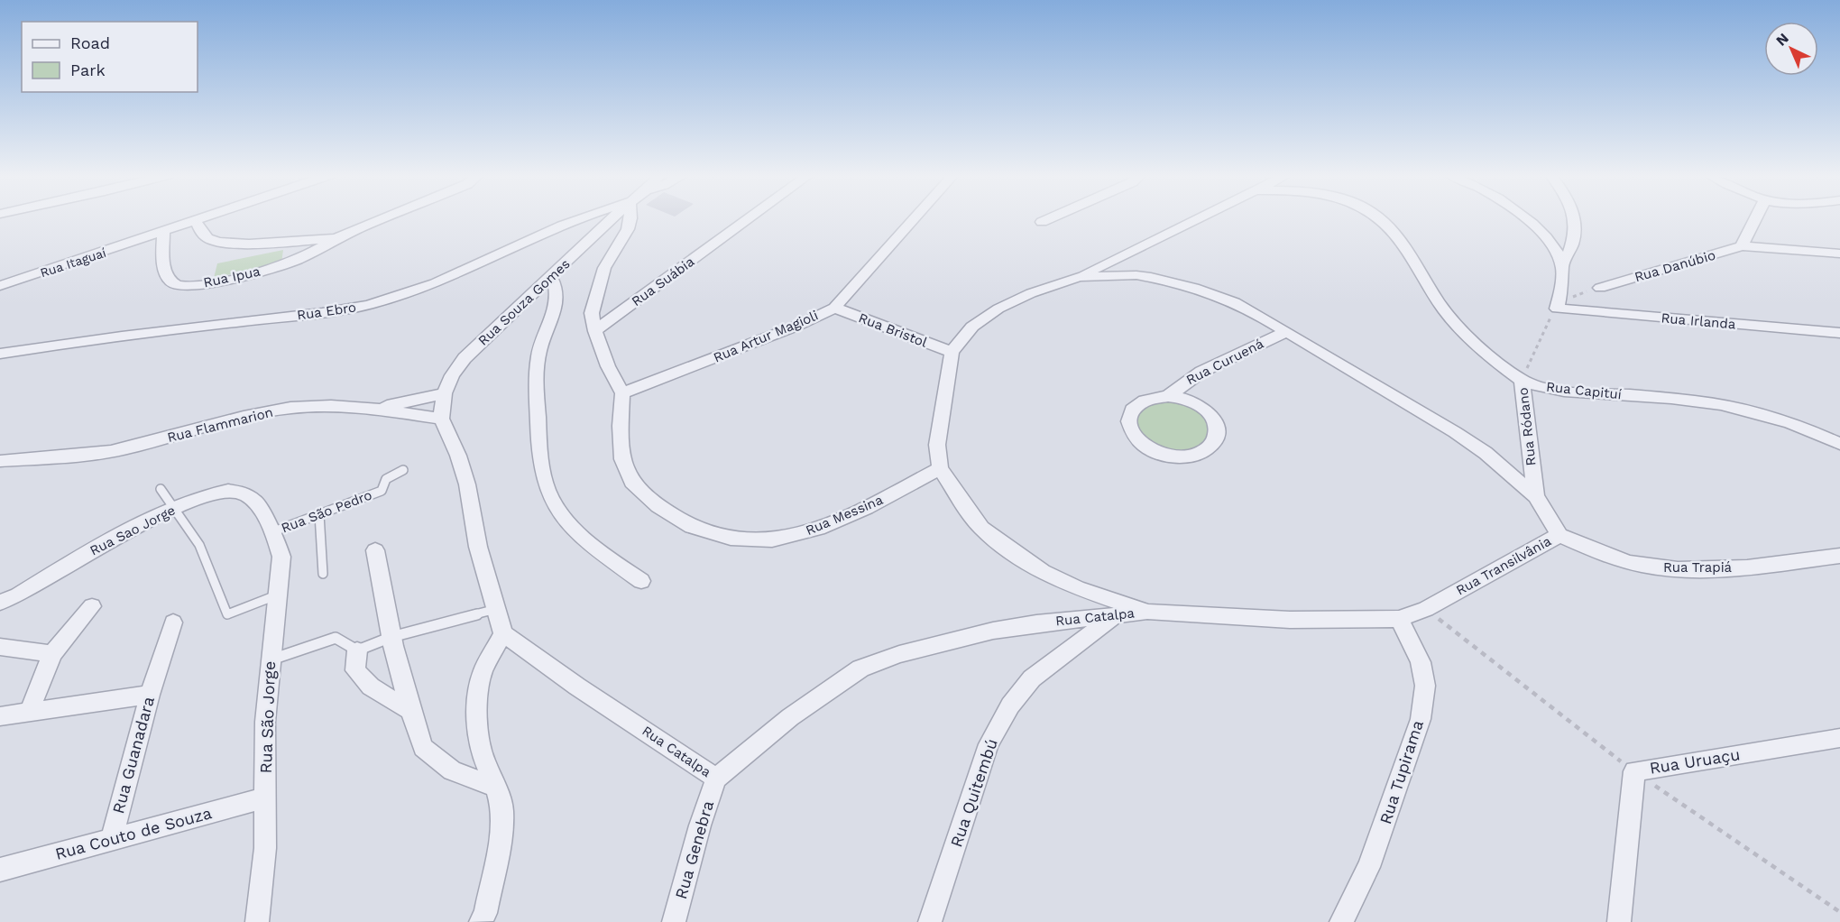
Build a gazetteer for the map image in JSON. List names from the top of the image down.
{
  "streets": {
    "street": [
      "Rua Itaguaí",
      "Rua Danúbio",
      "Rua Ipua",
      "Rua Suábia",
      "Rua Souza Gomes",
      "Rua Ebro",
      "Rua Irlanda",
      "Rua Bristol",
      "Rua Artur Magioli",
      "Rua Curuená",
      "Rua Capituí",
      "Rua Flammarion",
      "Rua Ródano",
      "Rua Messina",
      "Rua Sao Jorge",
      "Rua Transilvânia",
      "Rua Trapiá",
      "Rua Catalpa",
      "Rua São Jorge",
      "Rua Guanadara",
      "Rua Uruaçu",
      "Rua Tupirama",
      "Rua Quitembú",
      "Rua Couto de Souza",
      "Rua Genebra"
    ],
    "lane": ["Rua São Pedro"]
  },
  "crossings": [
    ["Rua Itaguaí", "Rua Ipua"],
    ["Rua Irlanda", "Rua Ródano"],
    ["Rua Bristol", "Rua Artur Magioli"],
    ["Rua Bristol", "Rua Transilvânia"],
    ["Rua Artur Magioli", "Rua Messina"],
    ["Rua Curuená", "Rua Transilvânia"],
    ["Rua Capituí", "Rua Ródano"],
    ["Rua Ródano", "Rua Transilvânia"],
    ["Rua São Pedro", "Rua Sao Jorge"],
    ["Rua São Pedro", "Rua São Jorge"],
    ["Rua Messina", "Rua Transilvânia"],
    ["Rua Sao Jorge", "Rua São Jorge"],
    ["Rua Transilvânia", "Rua Trapiá"],
    ["Rua Transilvânia", "Rua Catalpa"],
    ["Rua Transilvânia", "Rua Tupirama"],
    ["Rua Catalpa", "Rua Quitembú"],
    ["Rua Catalpa", "Rua Genebra"],
    ["Rua São Jorge", "Rua Couto de Souza"],
    ["Rua Guanadara", "Rua Couto de Souza"]
  ],
  "legend": ["Road", "Park"],
  "north": "top left"
}
